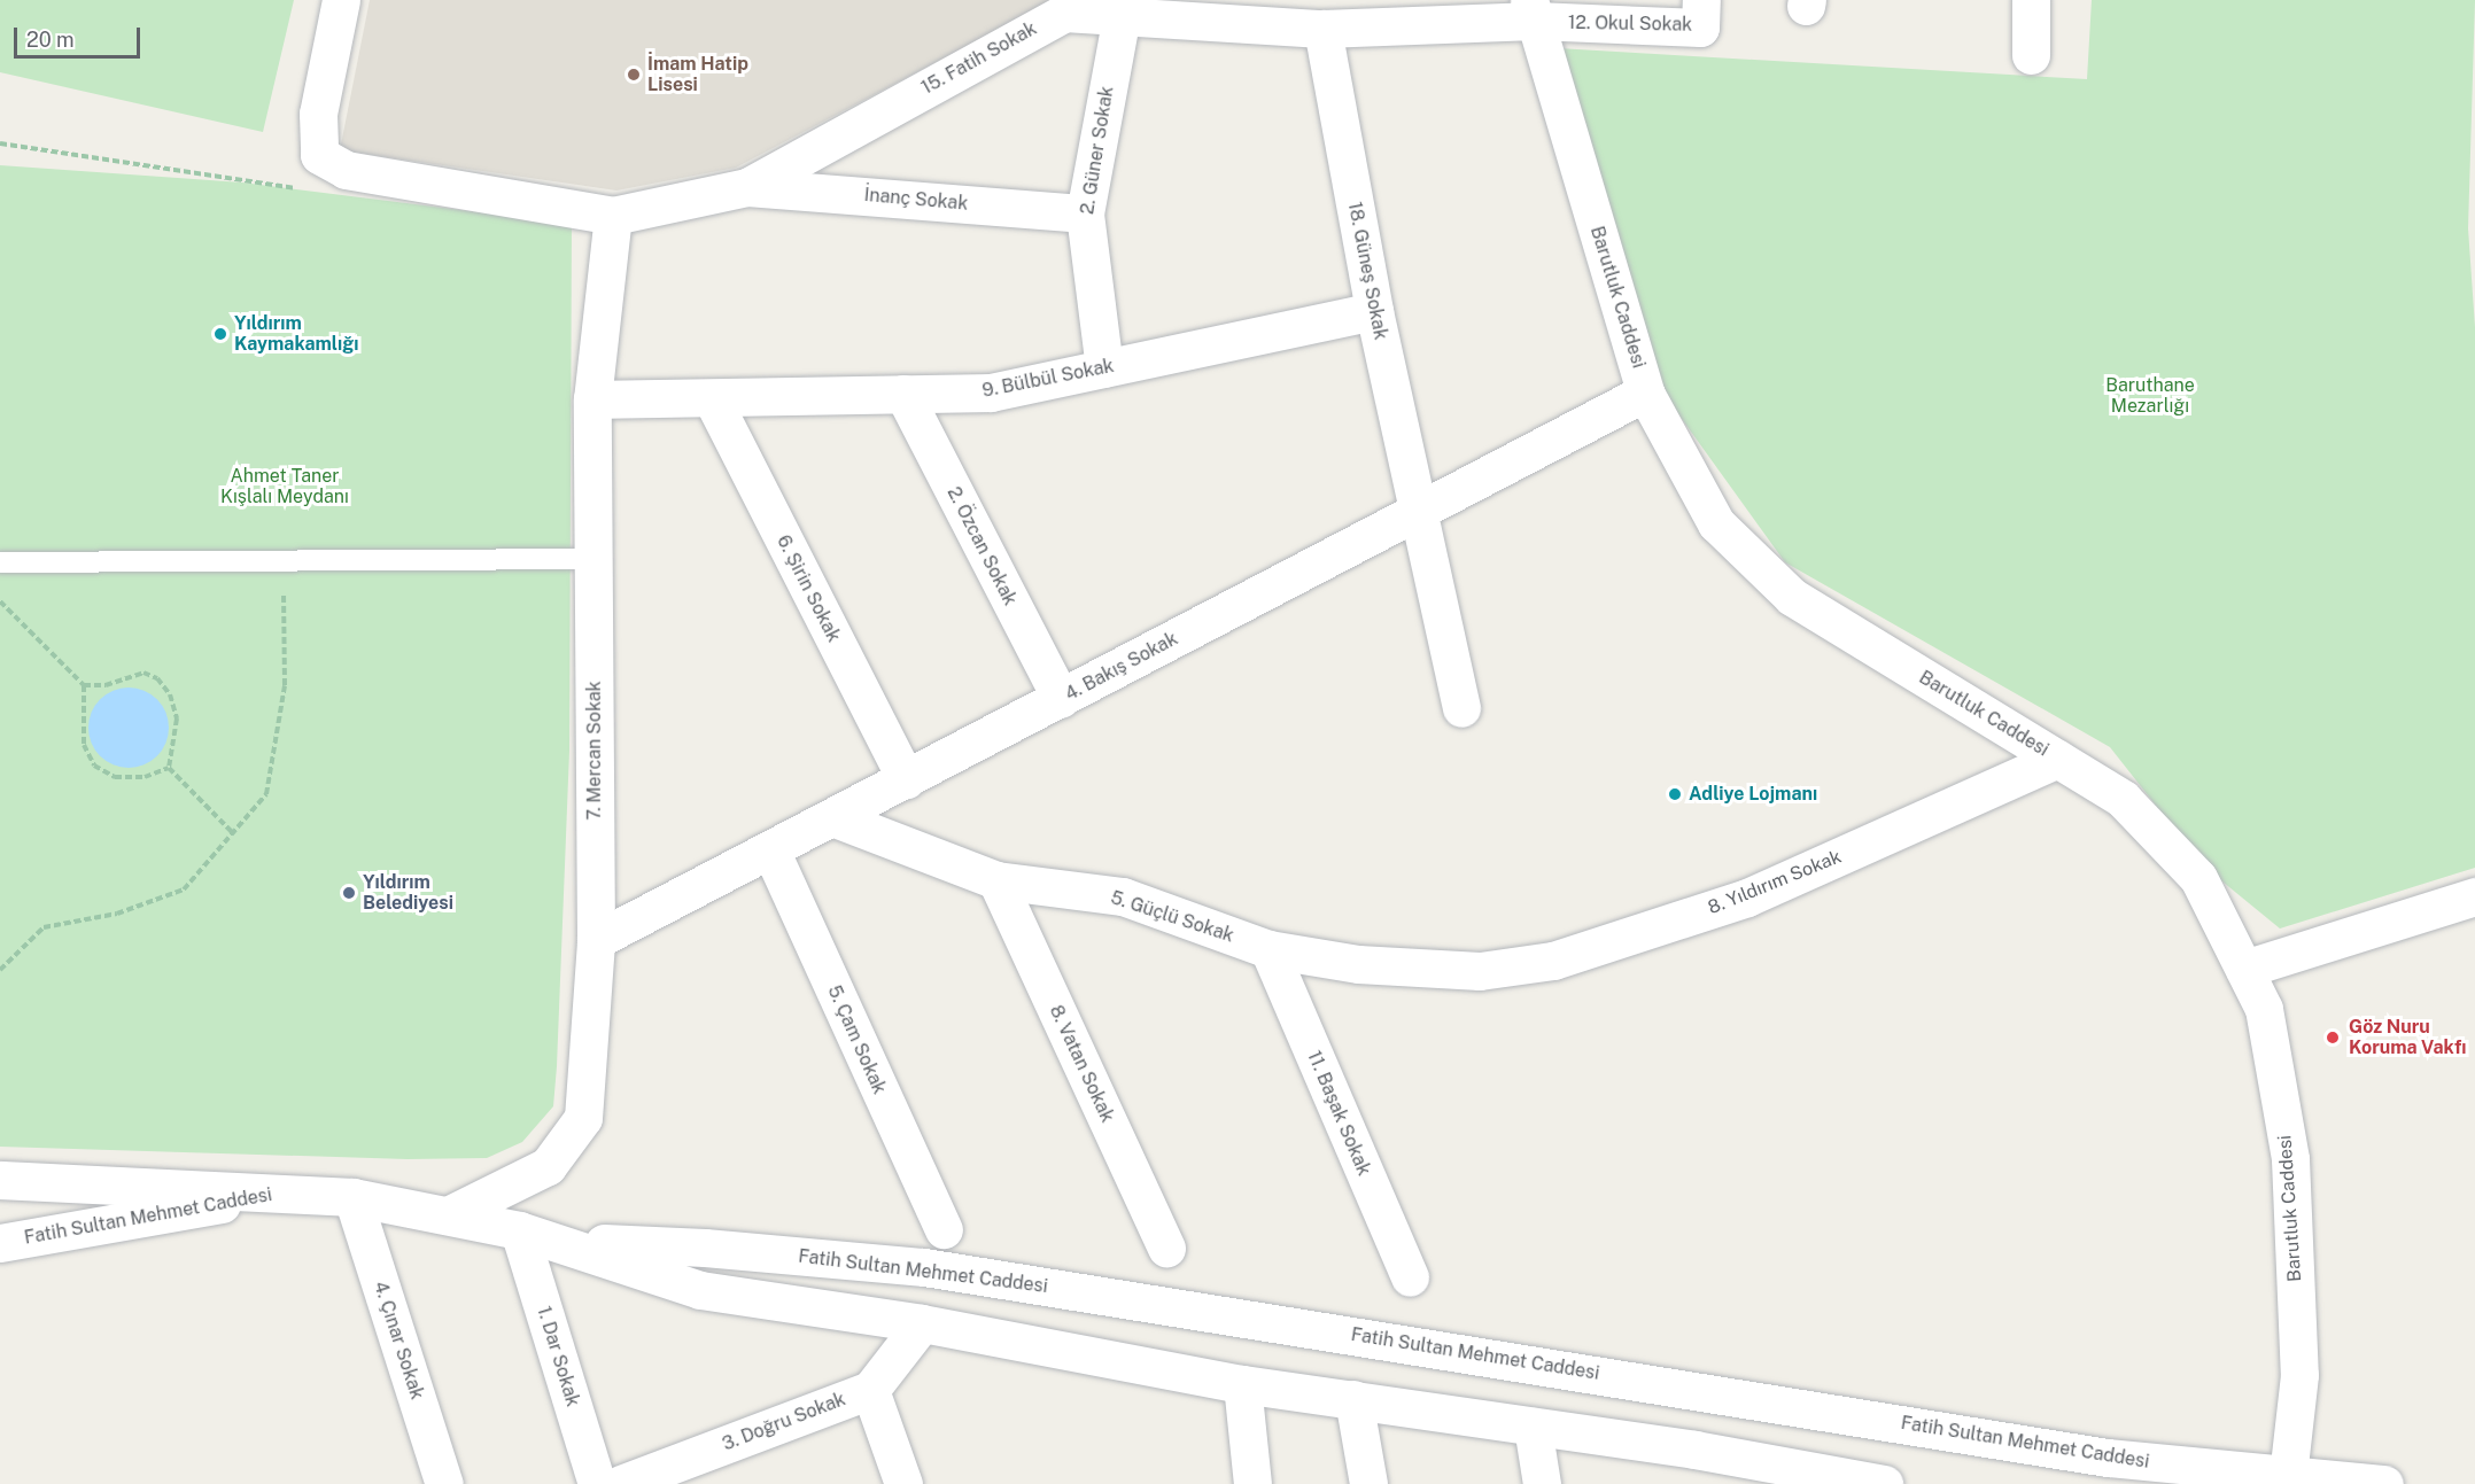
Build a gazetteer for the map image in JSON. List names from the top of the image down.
{
  "streets": {
    "street": [
      "12. Okul Sokak",
      "15. Fatih Sokak",
      "2. Güner Sokak",
      "İnanç Sokak",
      "18. Güneş Sokak",
      "Barutluk Caddesi",
      "9. Bülbül Sokak",
      "2. Özcan Sokak",
      "6. Şirin Sokak",
      "4. Bakış Sokak",
      "7. Mercan Sokak",
      "8. Yıldırım Sokak",
      "5. Güçlü Sokak",
      "5. Çam Sokak",
      "8. Vatan Sokak",
      "11. Başak Sokak",
      "Fatih Sultan Mehmet Caddesi",
      "4. Çınar Sokak",
      "1. Dar Sokak",
      "3. Doğru Sokak"
    ]
  },
  "crossings": [
    ["12. Okul Sokak", "15. Fatih Sokak"],
    ["12. Okul Sokak", "Barutluk Caddesi"],
    ["15. Fatih Sokak", "2. Güner Sokak"],
    ["15. Fatih Sokak", "İnanç Sokak"],
    ["15. Fatih Sokak", "18. Güneş Sokak"],
    ["15. Fatih Sokak", "Barutluk Caddesi"],
    ["15. Fatih Sokak", "7. Mercan Sokak"],
    ["2. Güner Sokak", "İnanç Sokak"],
    ["2. Güner Sokak", "9. Bülbül Sokak"],
    ["18. Güneş Sokak", "9. Bülbül Sokak"],
    ["18. Güneş Sokak", "4. Bakış Sokak"],
    ["Barutluk Caddesi", "4. Bakış Sokak"],
    ["Barutluk Caddesi", "8. Yıldırım Sokak"],
    ["Barutluk Caddesi", "Fatih Sultan Mehmet Caddesi"],
    ["9. Bülbül Sokak", "2. Özcan Sokak"],
    ["9. Bülbül Sokak", "6. Şirin Sokak"],
    ["9. Bülbül Sokak", "7. Mercan Sokak"],
    ["2. Özcan Sokak", "4. Bakış Sokak"],
    ["6. Şirin Sokak", "4. Bakış Sokak"],
    ["4. Bakış Sokak", "7. Mercan Sokak"],
    ["4. Bakış Sokak", "5. Güçlü Sokak"],
    ["4. Bakış Sokak", "5. Çam Sokak"],
    ["7. Mercan Sokak", "Fatih Sultan Mehmet Caddesi"],
    ["8. Yıldırım Sokak", "5. Güçlü Sokak"],
    ["5. Güçlü Sokak", "8. Vatan Sokak"],
    ["5. Güçlü Sokak", "11. Başak Sokak"],
    ["Fatih Sultan Mehmet Caddesi", "4. Çınar Sokak"],
    ["Fatih Sultan Mehmet Caddesi", "1. Dar Sokak"],
    ["Fatih Sultan Mehmet Caddesi", "3. Doğru Sokak"]
  ],
  "parks": ["Baruthane Mezarlığı", "Ahmet Taner Kışlalı Meydanı"],
  "places": [
    "İmam Hatip Lisesi",
    "Yıldırım Kaymakamlığı",
    "Adliye Lojmanı",
    "Yıldırım Belediyesi",
    "Göz Nuru Koruma Vakfı"
  ],
  "scale_bar": "20 m"
}
